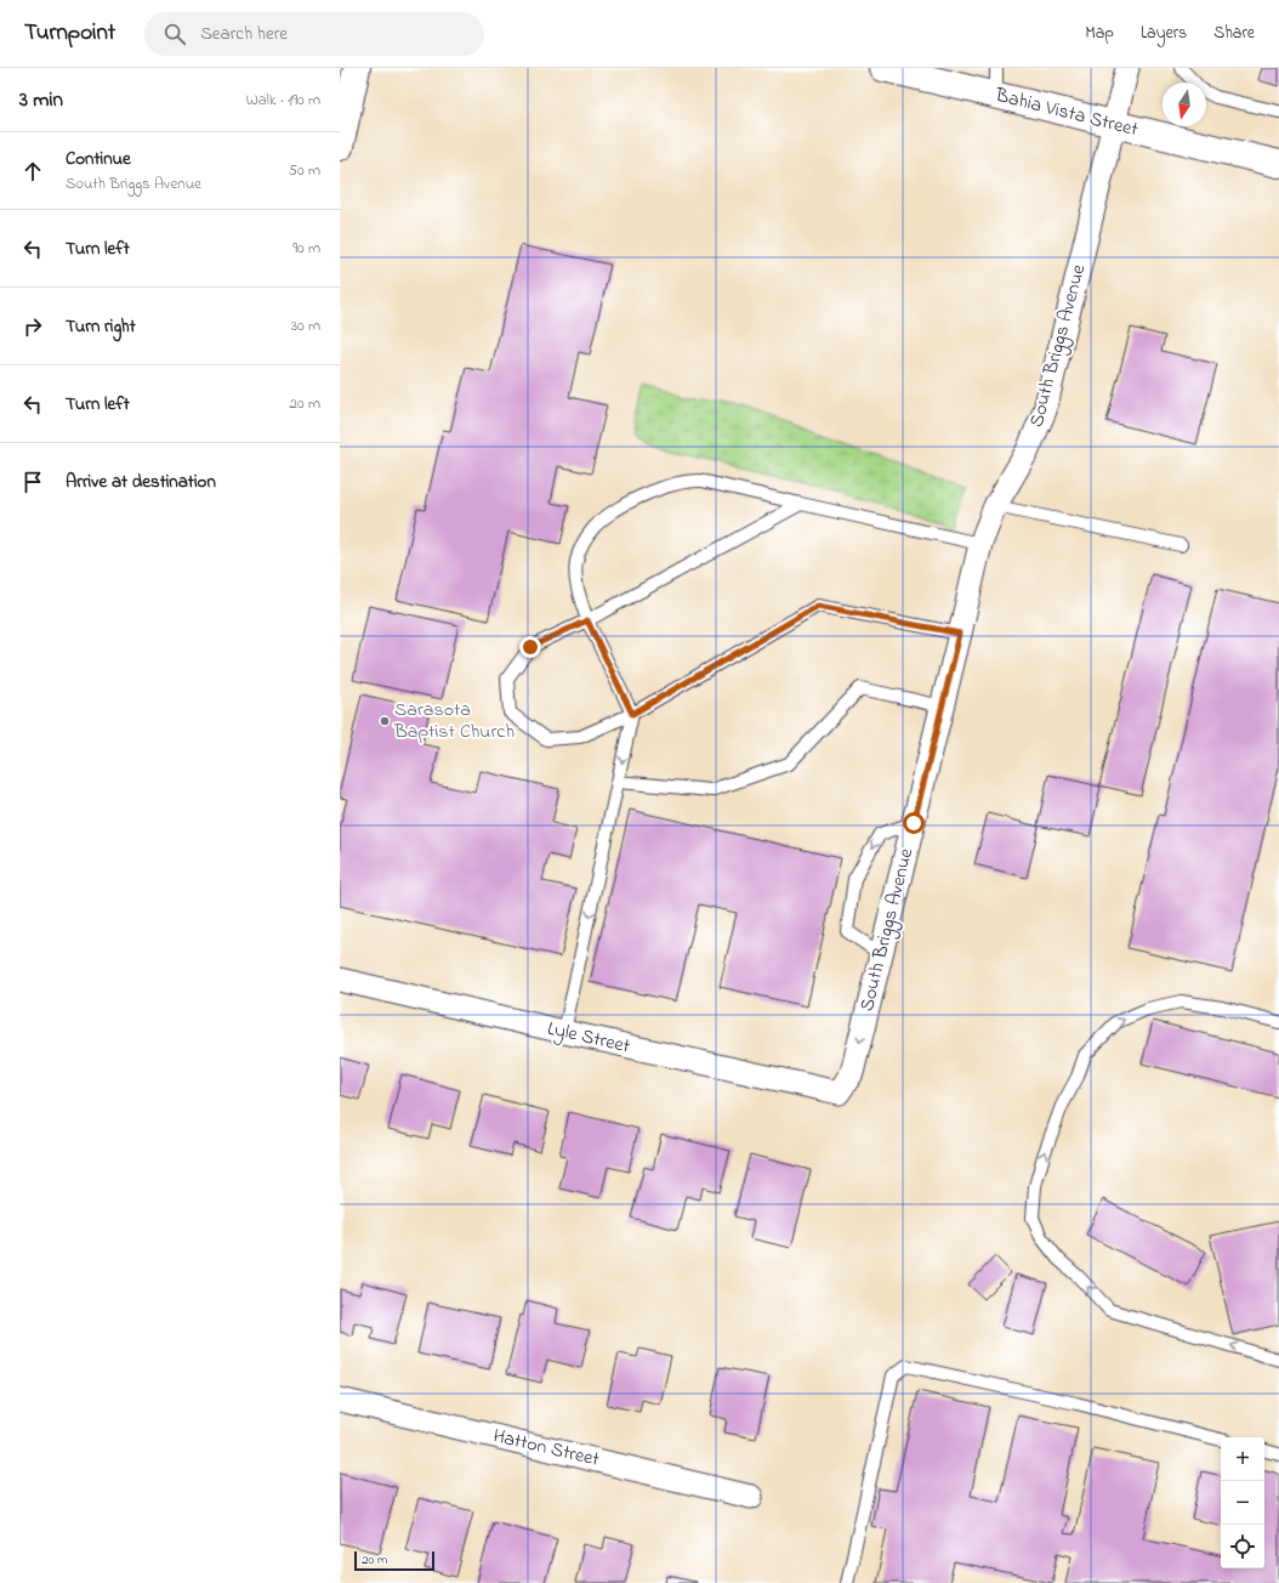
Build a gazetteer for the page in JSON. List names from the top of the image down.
{
  "streets": {
    "street": [
      "Bahia Vista Street",
      "South Briggs Avenue",
      "Lyle Street",
      "Hatton Street"
    ]
  },
  "crossings": [
    ["Bahia Vista Street", "South Briggs Avenue"],
    ["South Briggs Avenue", "Lyle Street"]
  ],
  "places": ["Sarasota Baptist Church"],
  "scale_bar": "20 m",
  "north": "bottom",
  "page": {
    "header": "Turnpoint",
    "search": "Search here",
    "nav": ["Map", "Layers", "Share"],
    "heading": ["3 min", "Walk · 190 m"],
    "list": [
      ["Continue", "South Briggs Avenue", "50 m"],
      ["Turn left", "90 m"],
      ["Turn right", "30 m"],
      ["Turn left", "20 m"],
      "Arrive at destination"
    ],
    "map_buttons": ["+", "−"],
    "scale": "20 m"
  }
}
